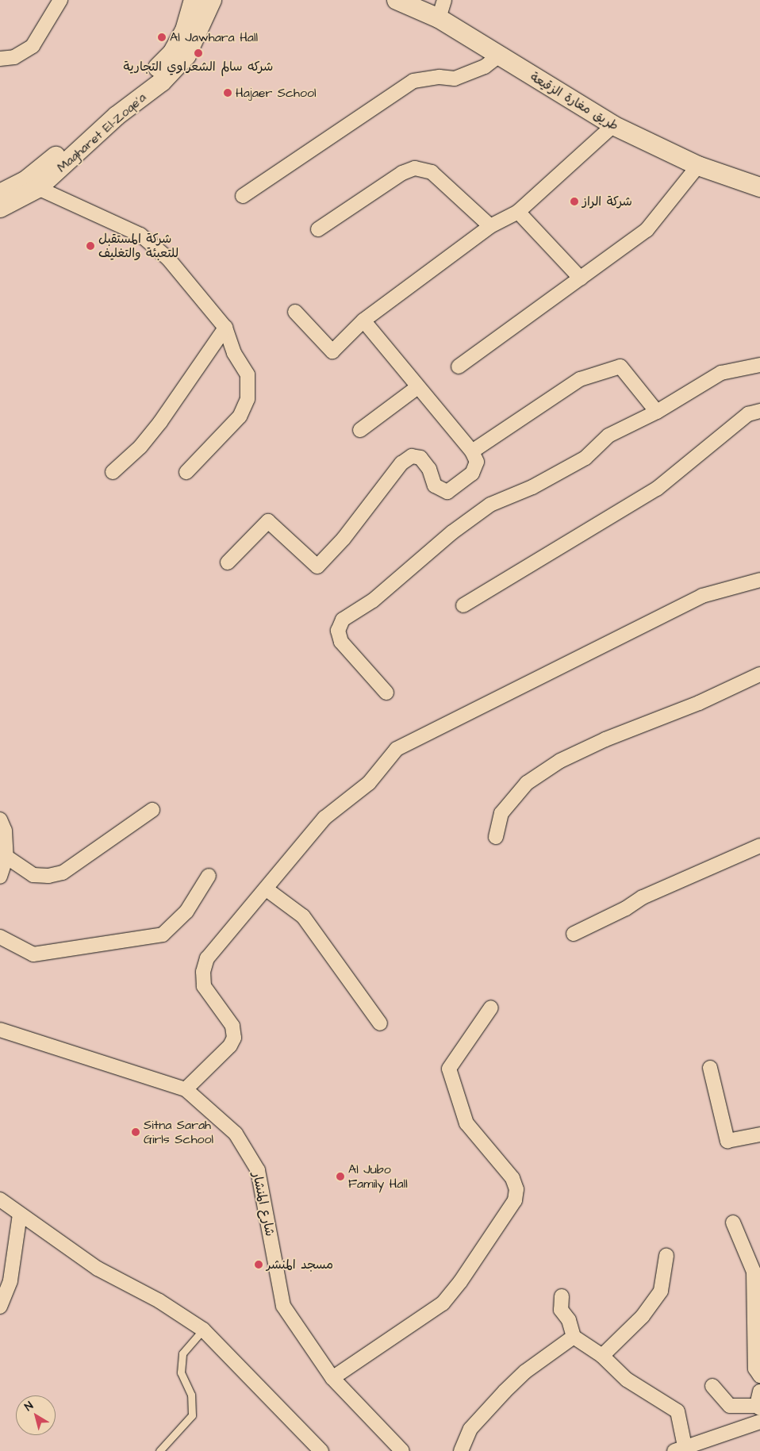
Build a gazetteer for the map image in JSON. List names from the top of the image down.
{
  "streets": {
    "street": ["طريق مغارة الزقيعة", "Magharet El-Zoqe'a", "شارع المنشار"]
  },
  "places": [
    "Al Jawhara Hall",
    "شركه سالم الشعراوي التجارية",
    "Hajaer School",
    "شركة الراز",
    "شركة المستقبل للتعبئة والتغليف",
    "Sitna Sarah Girls School",
    "Al Jubo Family Hall",
    "مسجد المنشر"
  ],
  "north": "top left"
}
